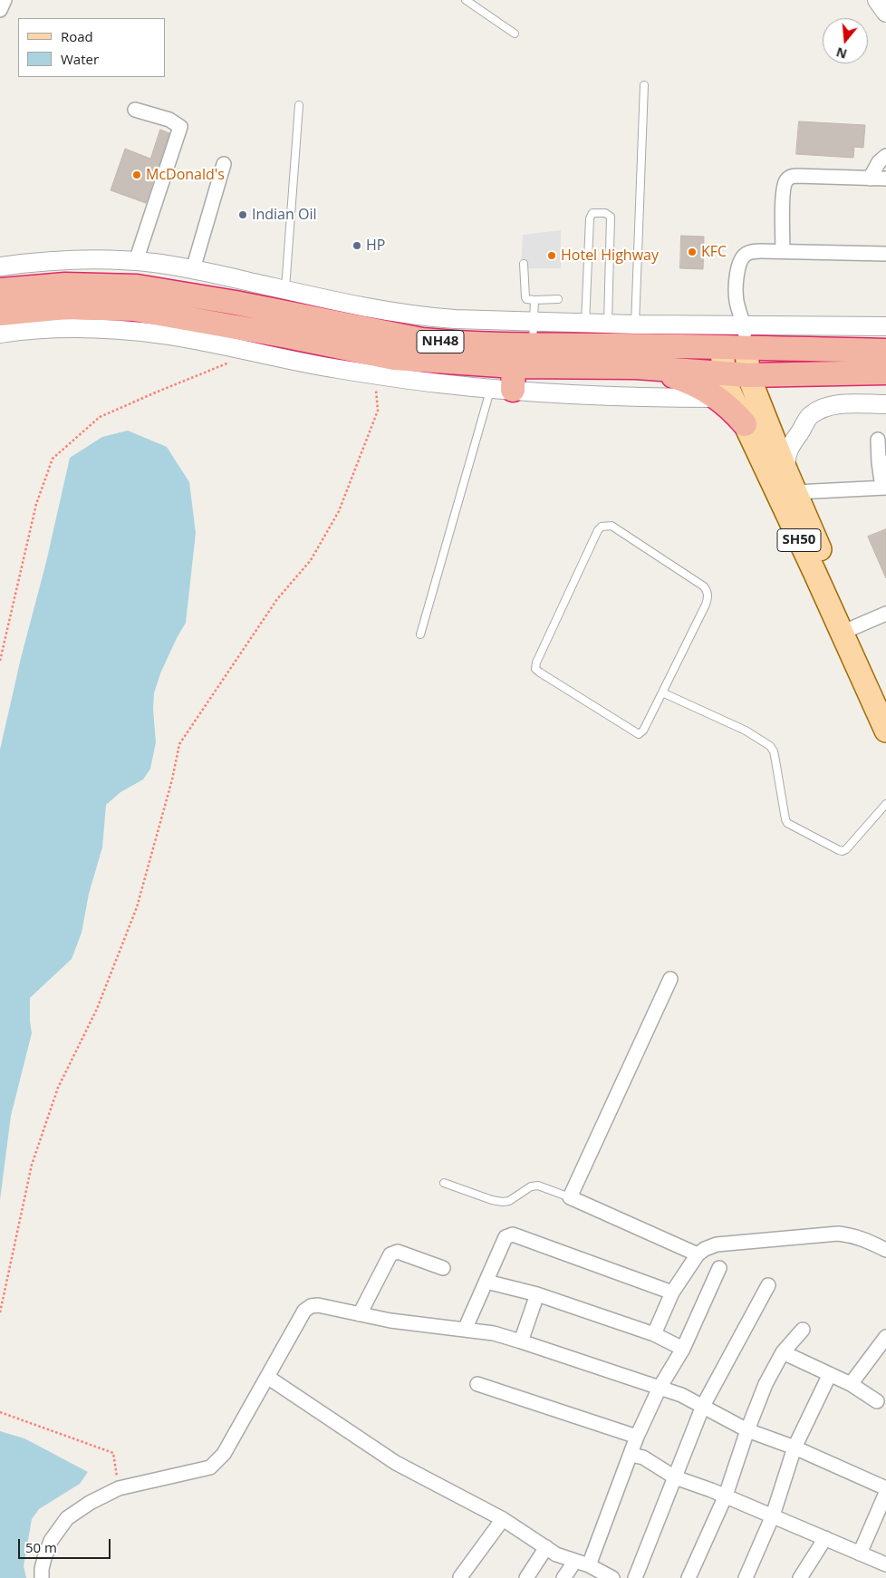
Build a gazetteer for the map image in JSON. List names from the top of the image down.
{
  "streets": {
    "highway": ["NH48"],
    "main road": ["SH50"]
  },
  "crossings": [
    ["NH48", "SH50"]
  ],
  "places": [
    "McDonald's",
    "Indian Oil",
    "HP",
    "KFC",
    "Hotel Highway"
  ],
  "legend": ["Road", "Water"],
  "scale_bar": "50 m",
  "north": "bottom"
}
